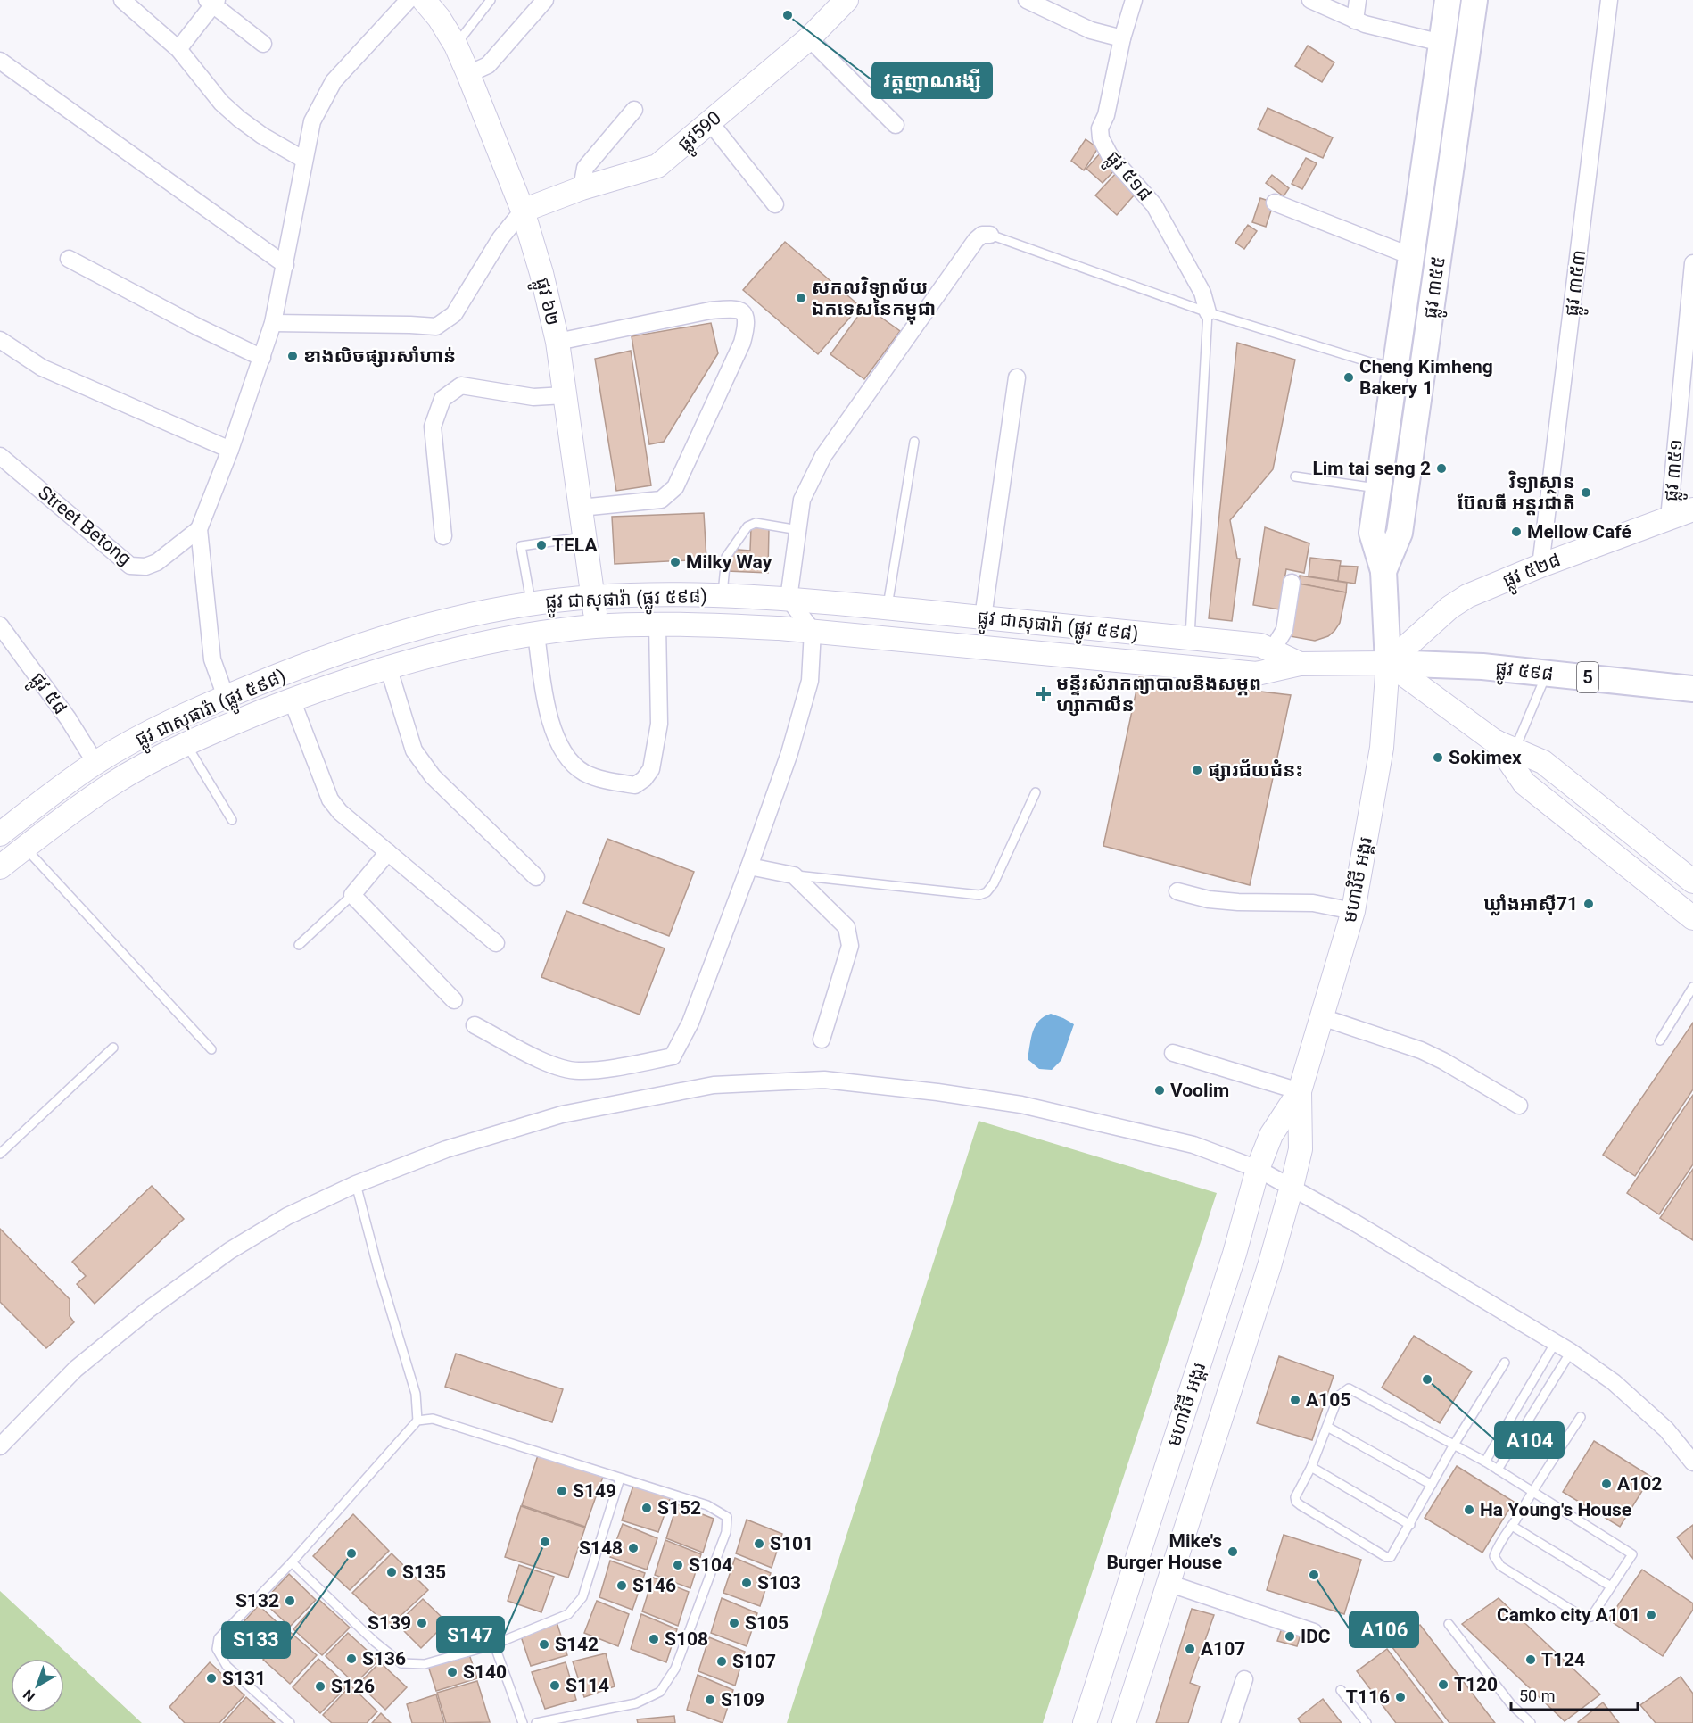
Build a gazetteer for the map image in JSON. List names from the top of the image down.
{
  "streets": {
    "main road": [
      "ផ្លូវ590",
      "ផ្លូវ ៣៥៥",
      "ផ្លូវ ៦២",
      "ផ្លូវ ៥២៨",
      "ផ្លូវ ជាសុផារ៉ា (ផ្លូវ ៥៩៨)",
      "ផ្លូវ ៥៩៨",
      "5",
      "មហាវិថី អង្គរ"
    ],
    "street": [
      "ផ្លូវ ៥១៨",
      "ផ្លូវ ៣៥៣",
      "ផ្លូវ ៣៥១",
      "Street Betong",
      "ផ្លូវ ៥៨"
    ]
  },
  "crossings": [
    ["ផ្លូវ590", "ផ្លូវ ៦២"],
    ["ផ្លូវ ៣៥៣", "ផ្លូវ ៥២៨"],
    ["ផ្លូវ ៣៥៥", "ផ្លូវ ៥២៨"],
    ["ផ្លូវ ៣៥៥", "ផ្លូវ ជាសុផារ៉ា (ផ្លូវ ៥៩៨)"],
    ["ផ្លូវ ៣៥៥", "ផ្លូវ ៥៩៨"],
    ["ផ្លូវ ៣៥៥", "មហាវិថី អង្គរ"],
    ["ផ្លូវ ៦២", "ផ្លូវ ជាសុផារ៉ា (ផ្លូវ ៥៩៨)"],
    ["ផ្លូវ ៣៥១", "ផ្លូវ ៥២៨"],
    ["ផ្លូវ ៥២៨", "ផ្លូវ ជាសុផារ៉ា (ផ្លូវ ៥៩៨)"],
    ["ផ្លូវ ៥២៨", "ផ្លូវ ៥៩៨"],
    ["ផ្លូវ ៥២៨", "មហាវិថី អង្គរ"],
    ["ផ្លូវ ជាសុផារ៉ា (ផ្លូវ ៥៩៨)", "ផ្លូវ ៥៩៨"],
    ["ផ្លូវ ជាសុផារ៉ា (ផ្លូវ ៥៩៨)", "ផ្លូវ ៥៨"],
    ["ផ្លូវ ជាសុផារ៉ា (ផ្លូវ ៥៩៨)", "មហាវិថី អង្គរ"],
    ["ផ្លូវ ៥៩៨", "មហាវិថី អង្គរ"]
  ],
  "places": {
    "other": [
      "វត្តញាណរង្សី",
      "សកលវិទ្យាល័យ ឯកទេសនៃកម្ពុជា",
      "ខាងលិចផ្សារសាំហាន់",
      "Cheng Kimheng Bakery 1",
      "Lim tai seng 2",
      "វិទ្យាស្ថាន ប៊ែលធី អន្ដរជាតិ",
      "Mellow Café",
      "TELA",
      "Milky Way",
      "Sokimex",
      "ផ្សារជ័យជំនះ",
      "ឃ្លាំងអាសុី71",
      "Voolim",
      "A104",
      "A105",
      "A102",
      "S149",
      "S152",
      "Ha Young's House",
      "S147",
      "S101",
      "S148",
      "Mike's Burger House",
      "S133",
      "S104",
      "S135",
      "A106",
      "S103",
      "S146",
      "S132",
      "Camko city A101",
      "S139",
      "S105",
      "IDC",
      "S108",
      "S142",
      "A107",
      "S136",
      "T124",
      "S107",
      "S140",
      "S131",
      "T120",
      "S114",
      "S126",
      "T116",
      "S109"
    ],
    "health": ["មន្ទីរសំរាកព្យាបាលនិងសម្ភព ហ្សាកាលីន"]
  },
  "scale_bar": "50 m",
  "north": "bottom left"
}
